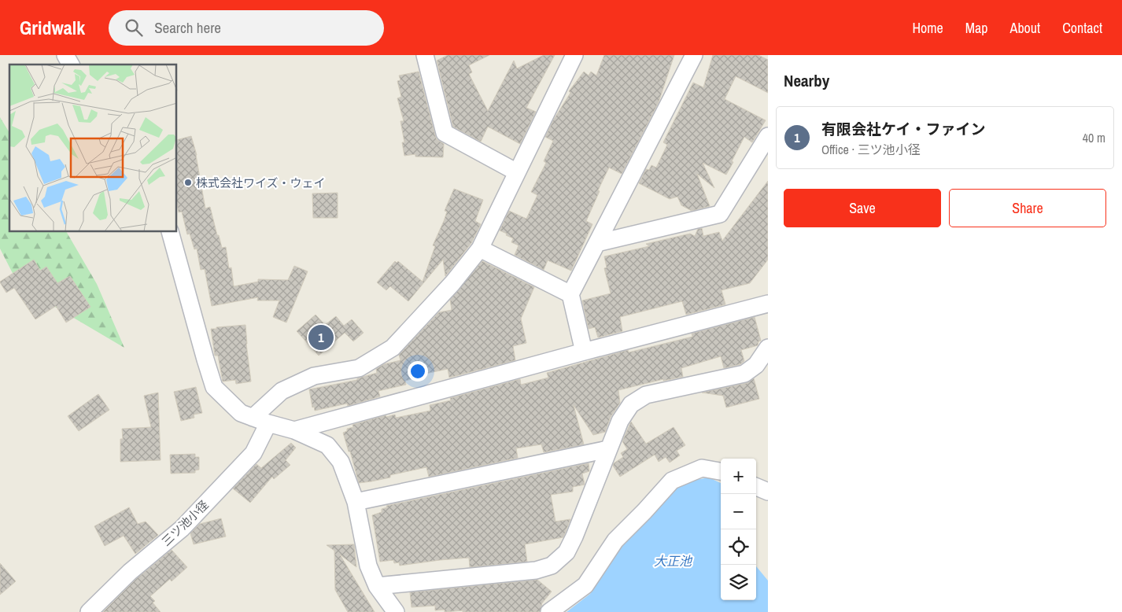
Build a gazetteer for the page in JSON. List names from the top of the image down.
{
  "streets": {
    "street": ["三ツ池小径"]
  },
  "water": ["大正池"],
  "places": ["株式会社ワイズ・ウェイ"],
  "page": {
    "header": "Gridwalk",
    "search": "Search here",
    "nav": [
      "Home",
      "Map",
      "About",
      "Contact"
    ],
    "heading": "Nearby",
    "list": [
      {
        "mark": "1",
        "name": "有限会社ケイ・ファイン",
        "note": "Office · 三ツ池小径",
        "value": "40 m"
      }
    ],
    "buttons": ["Save", "Share"],
    "pins": "1",
    "map_buttons": ["+", "−"]
  }
}
